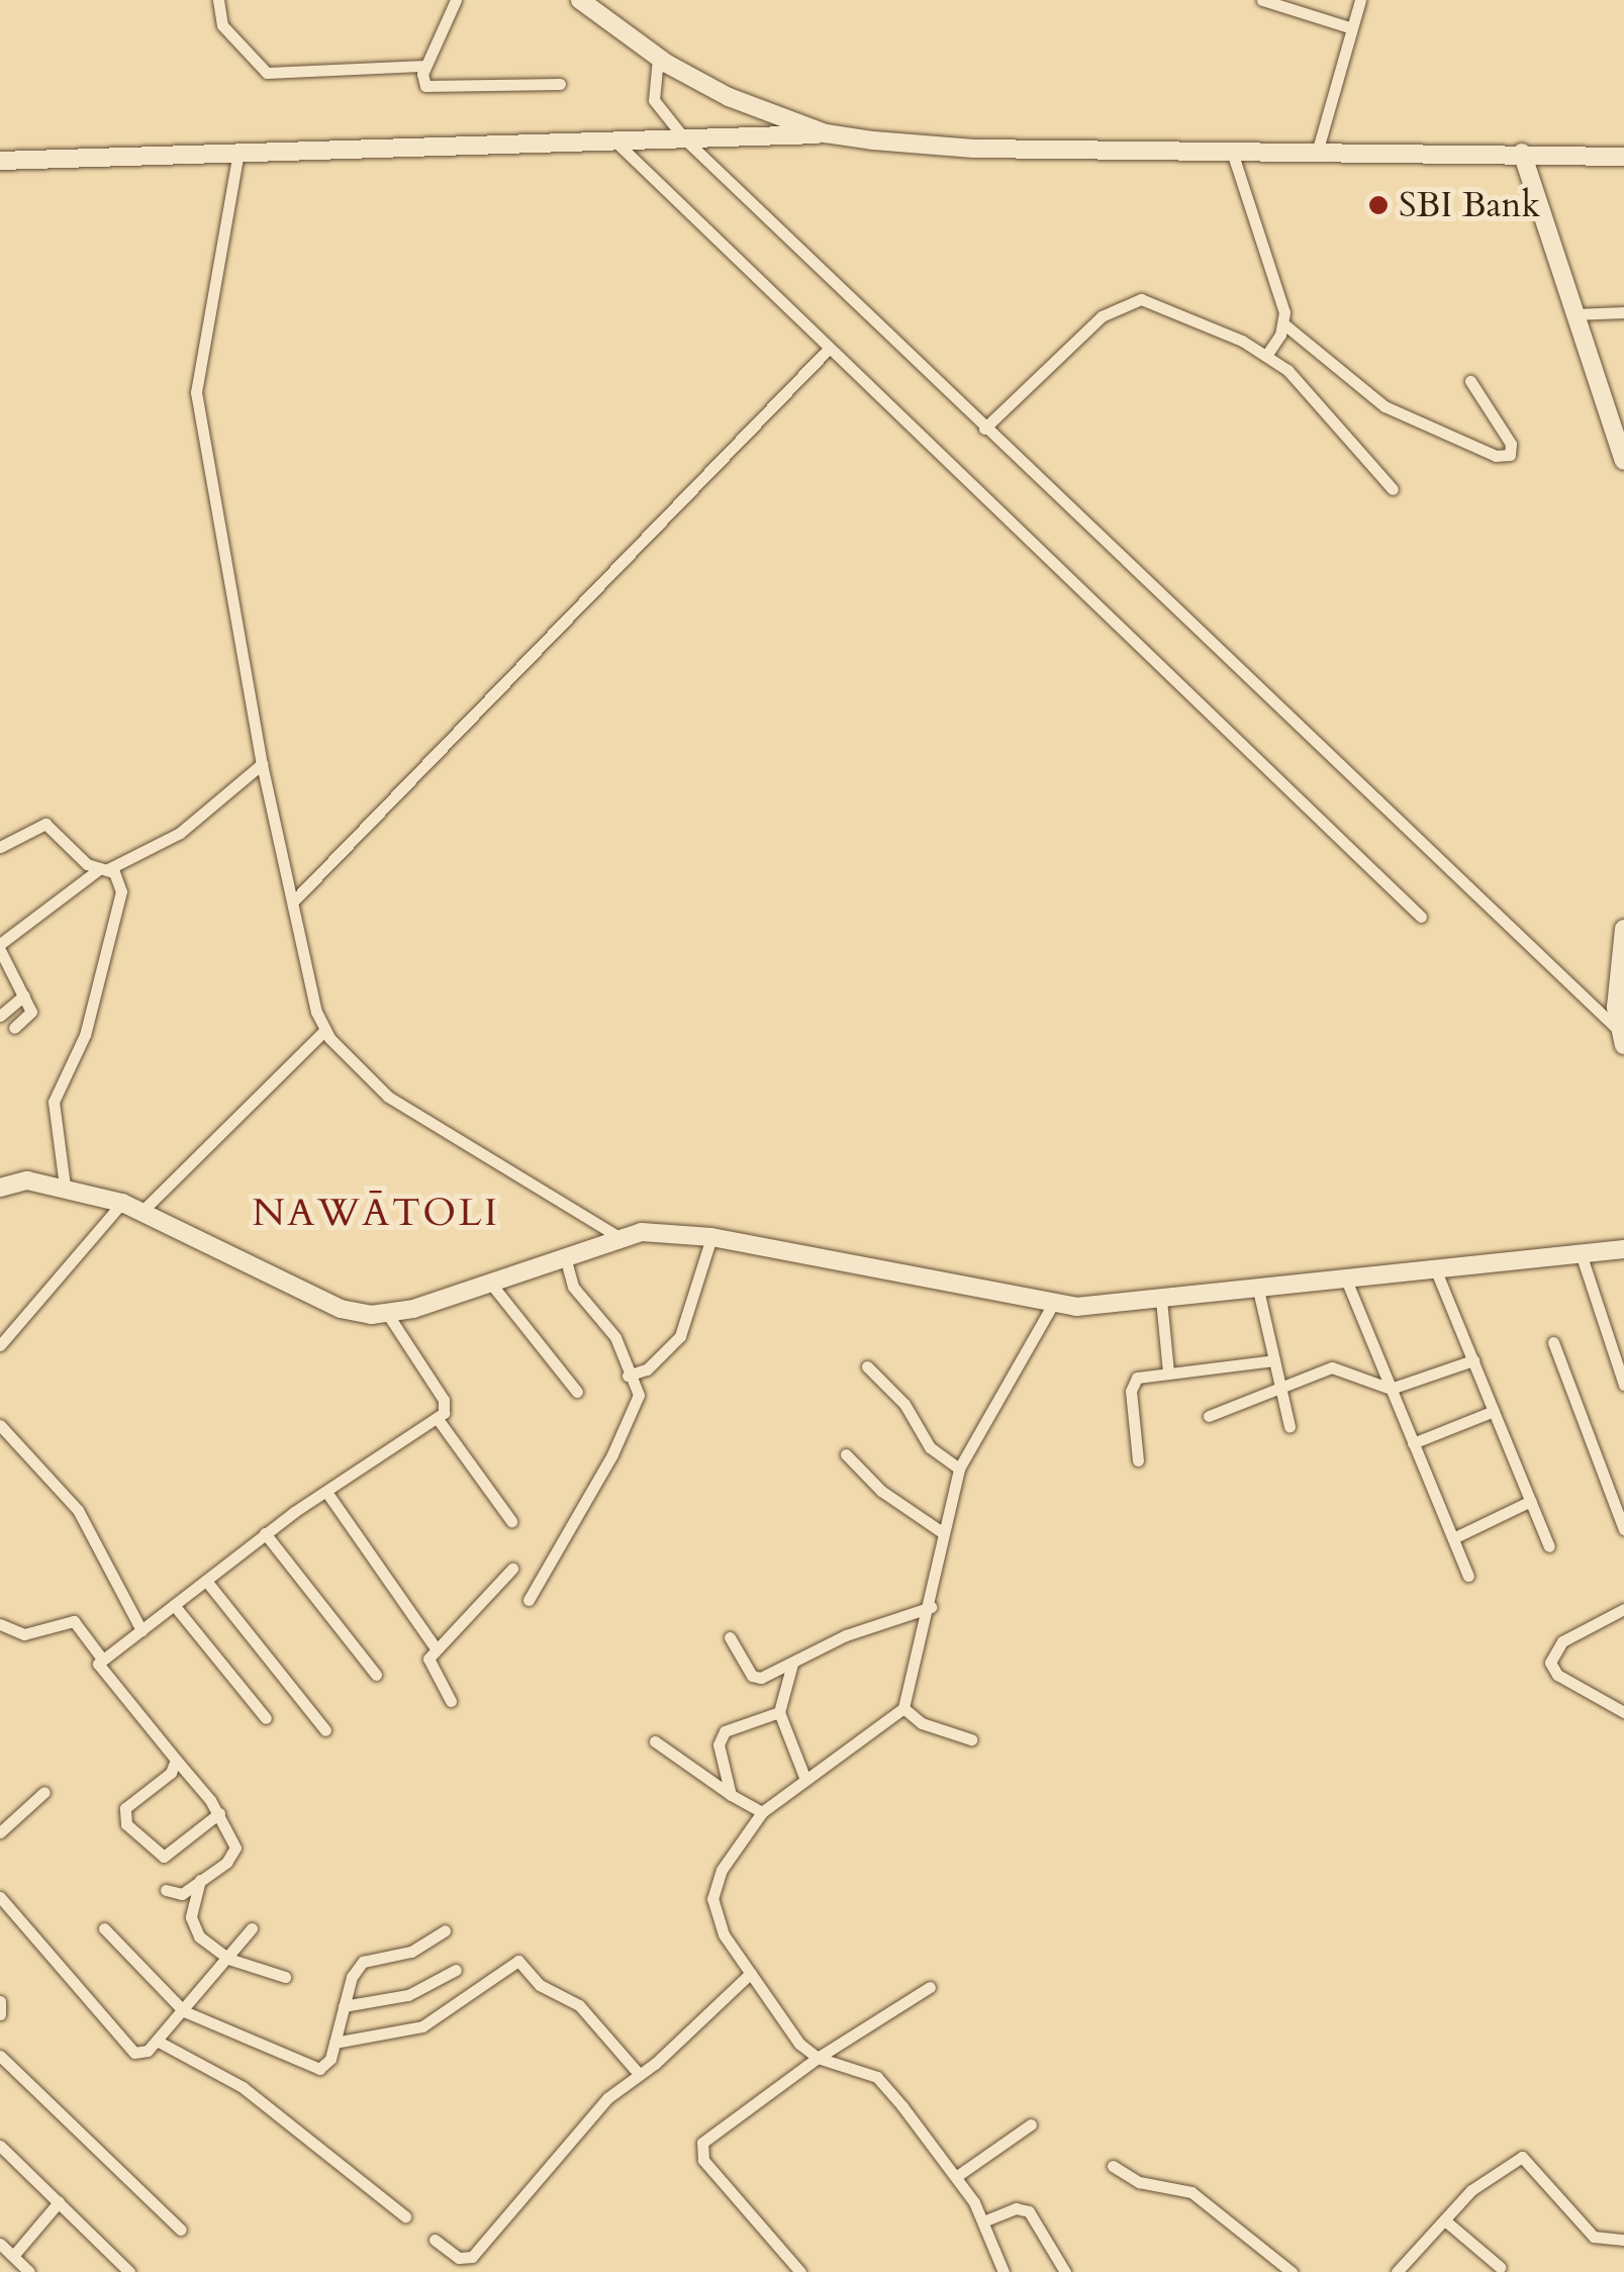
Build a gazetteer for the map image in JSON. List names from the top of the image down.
{
  "districts": ["NAWĀTOLI"],
  "places": ["SBI Bank"]
}
